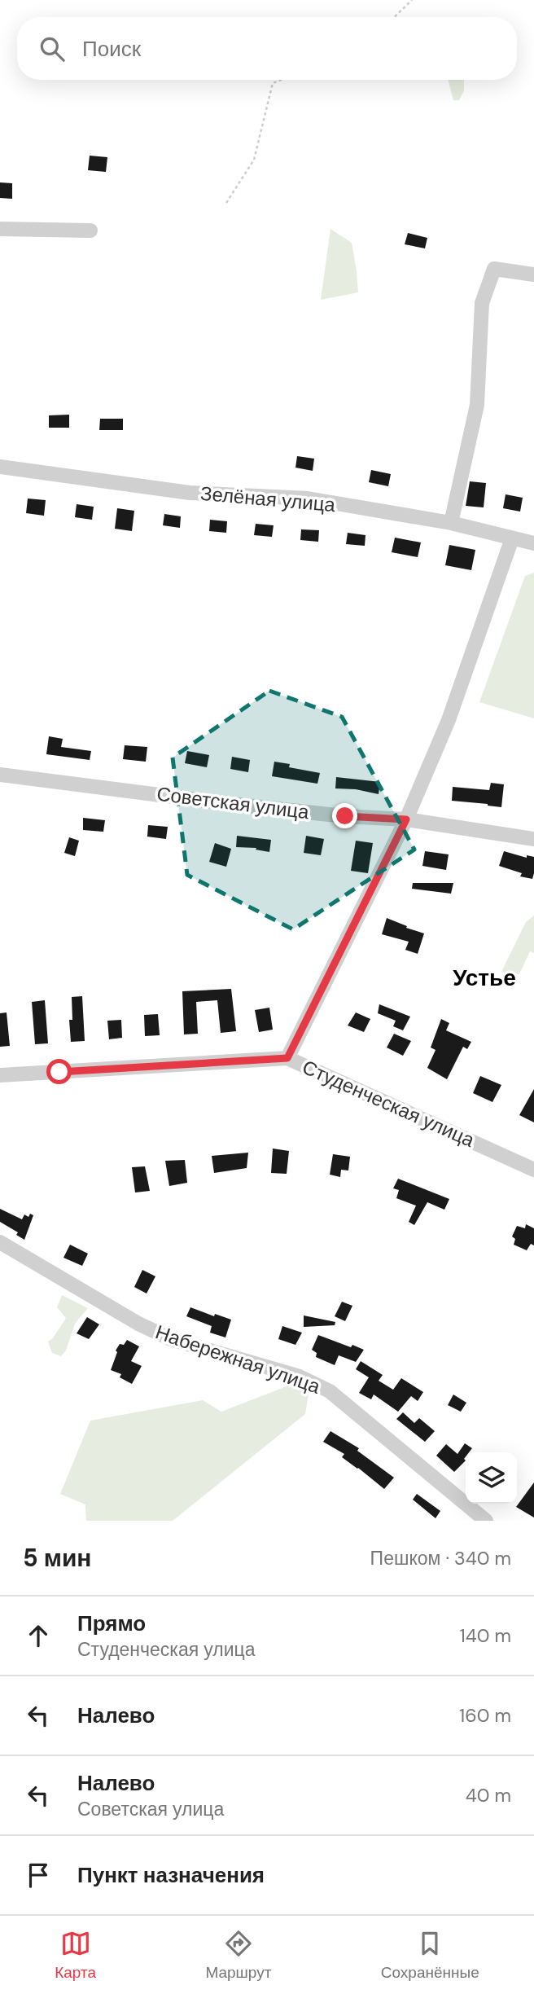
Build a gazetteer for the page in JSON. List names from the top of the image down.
{
  "streets": {
    "street": [
      "Зелёная улица",
      "Советская улица",
      "Студенческая улица",
      "Набережная улица"
    ]
  },
  "districts": ["Устье"],
  "page": {
    "search": "Поиск",
    "heading": ["5 мин", "Пешком · 340 m"],
    "list": [
      ["Прямо", "Студенческая улица", "140 m"],
      ["Налево", "160 m"],
      ["Налево", "Советская улица", "40 m"],
      "Пункт назначения"
    ],
    "nav": ["Карта", "Маршрут", "Сохранённые"]
  }
}
